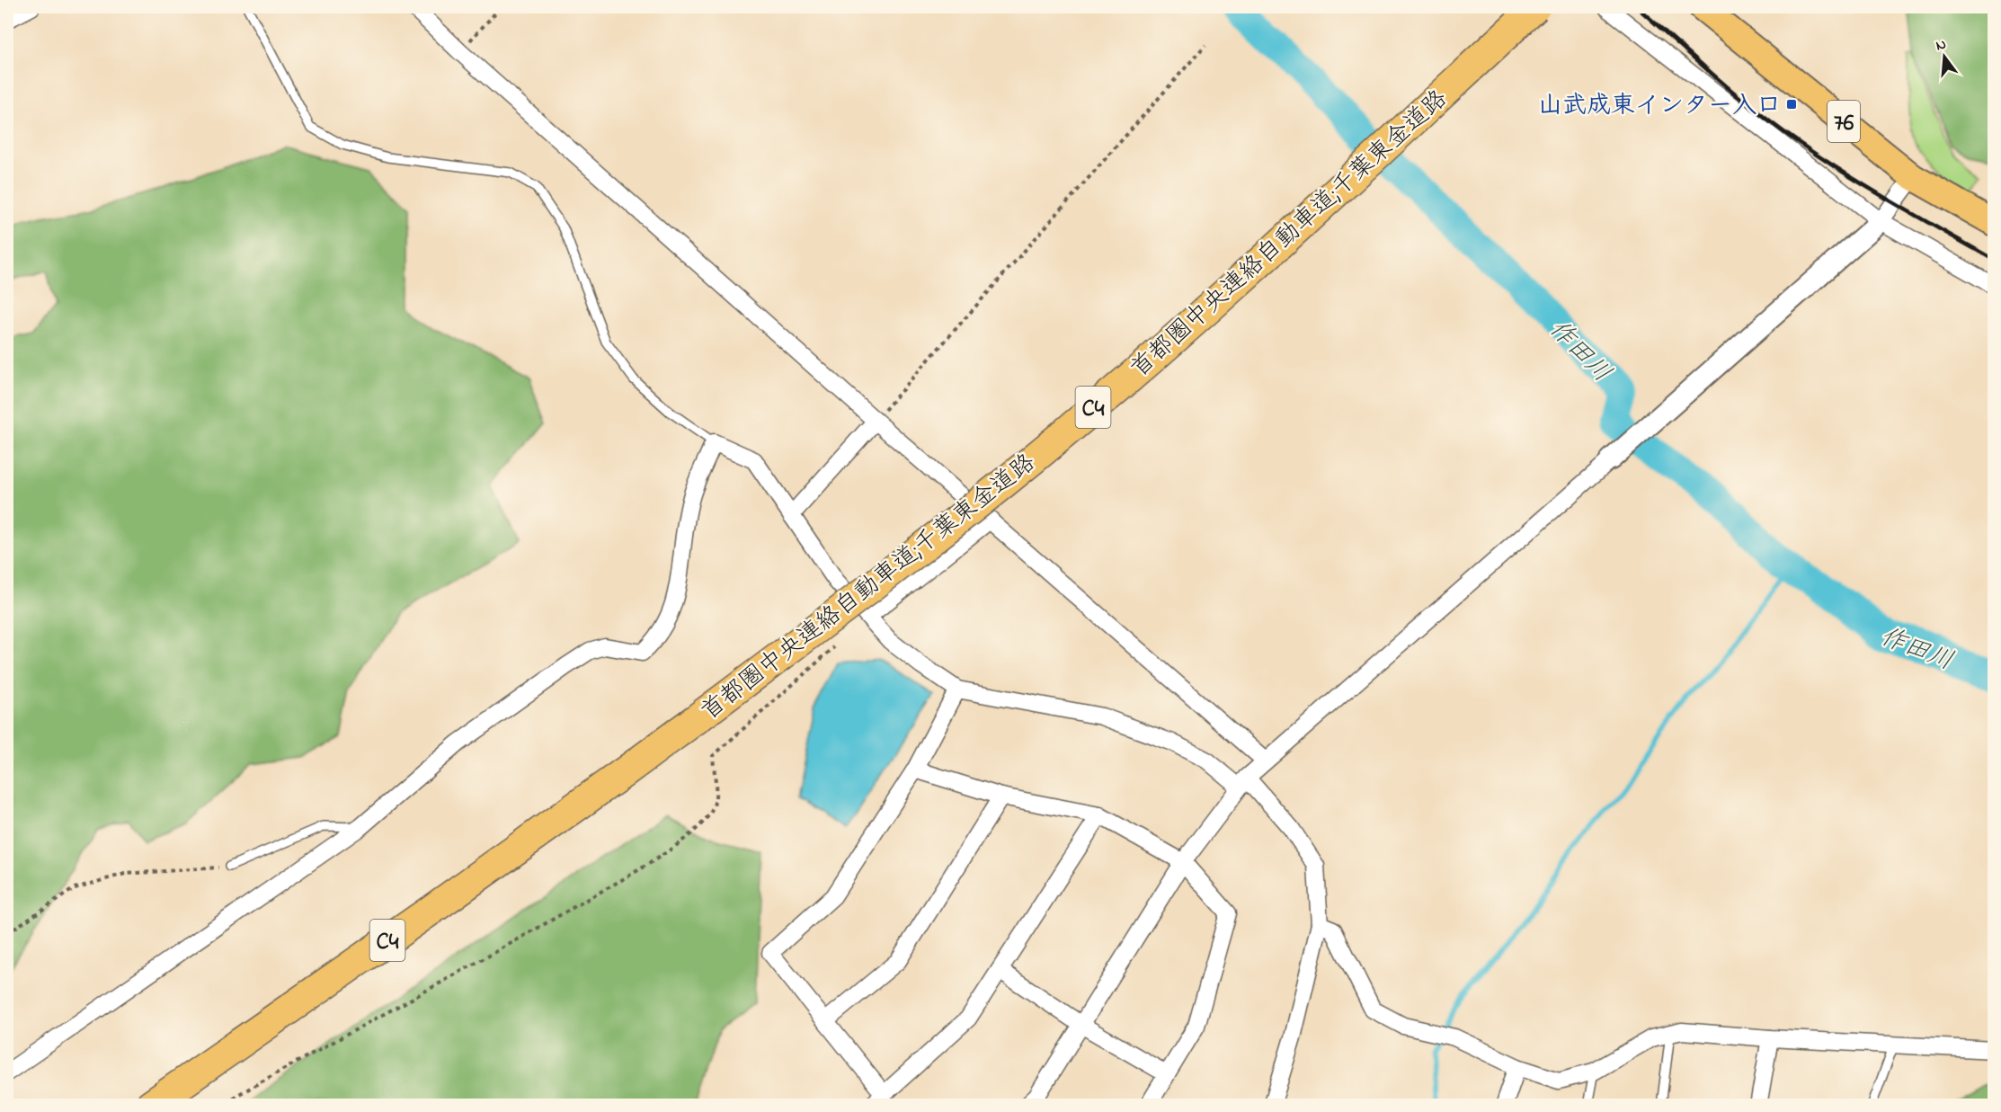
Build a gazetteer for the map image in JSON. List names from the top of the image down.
{
  "streets": {
    "highway": ["首都圏中央連絡自動車道;千葉東金道路", "C4"],
    "main road": ["76"]
  },
  "water": ["作田川"],
  "places": {
    "transit": ["山武成東インター入口"]
  },
  "north": "top"
}
